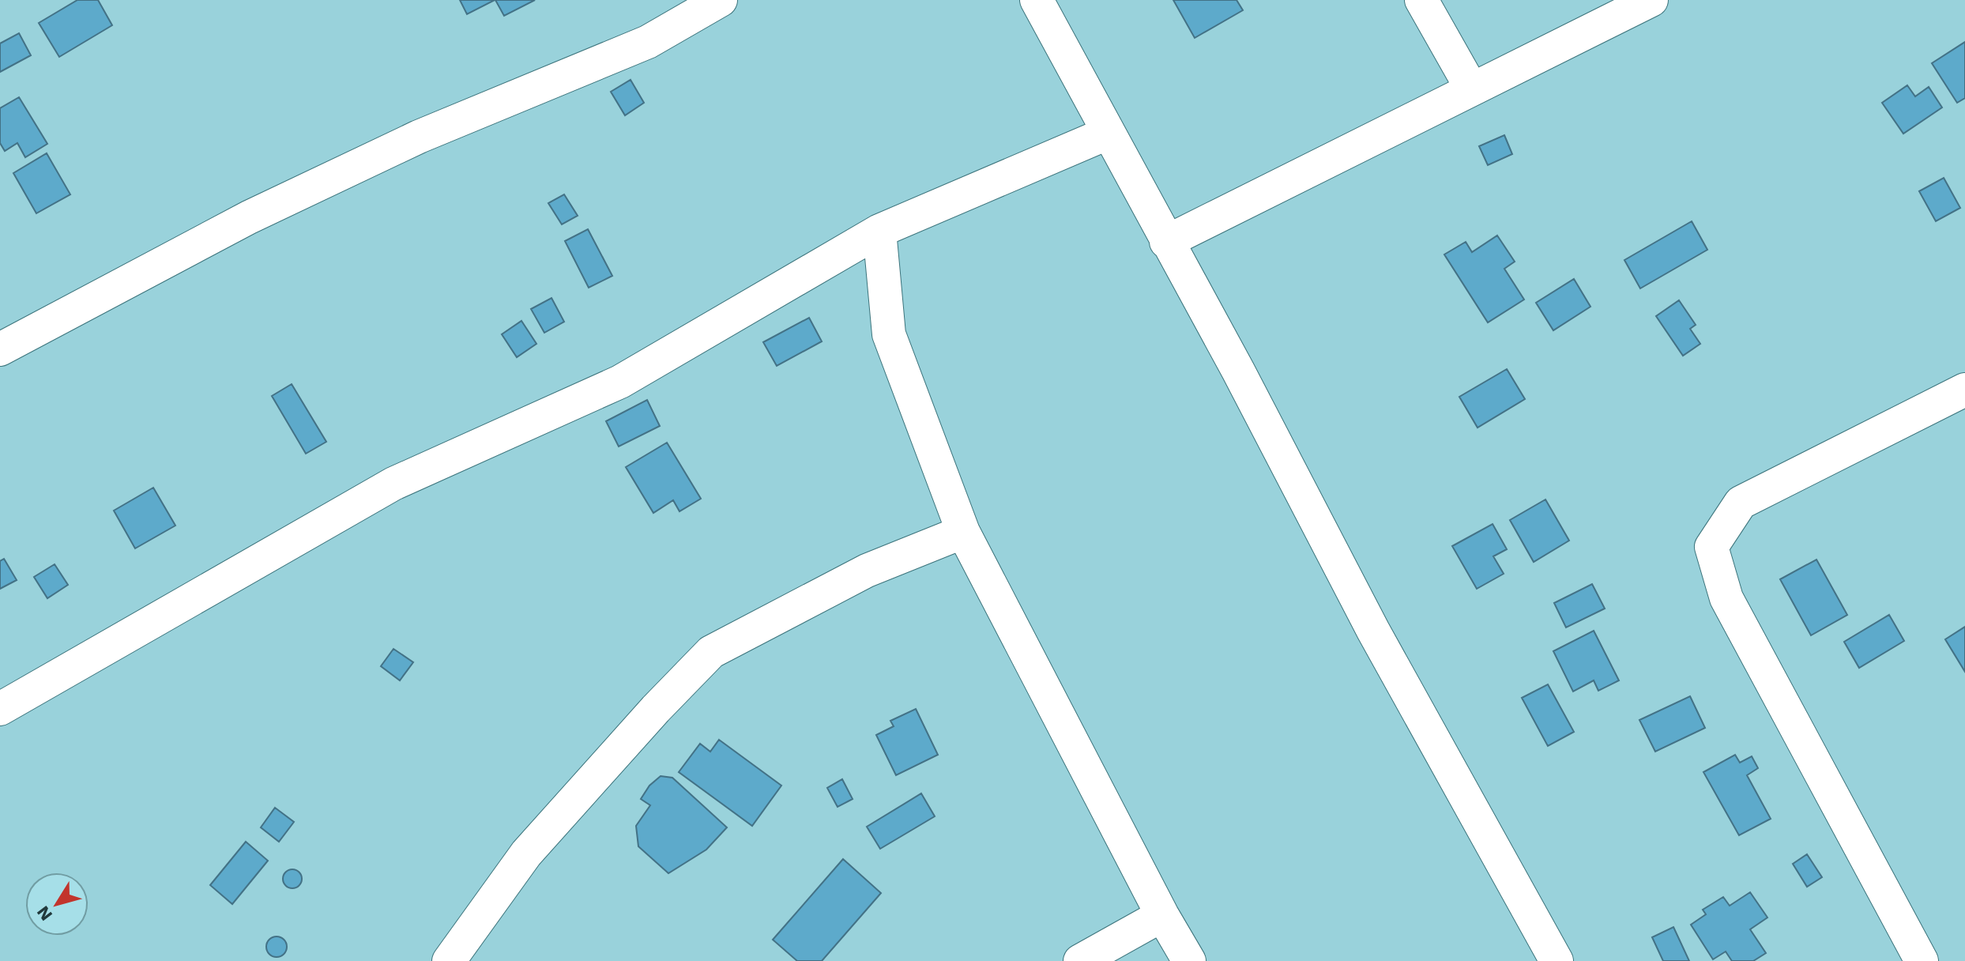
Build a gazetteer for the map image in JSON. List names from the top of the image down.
{
  "north": "bottom left"
}
